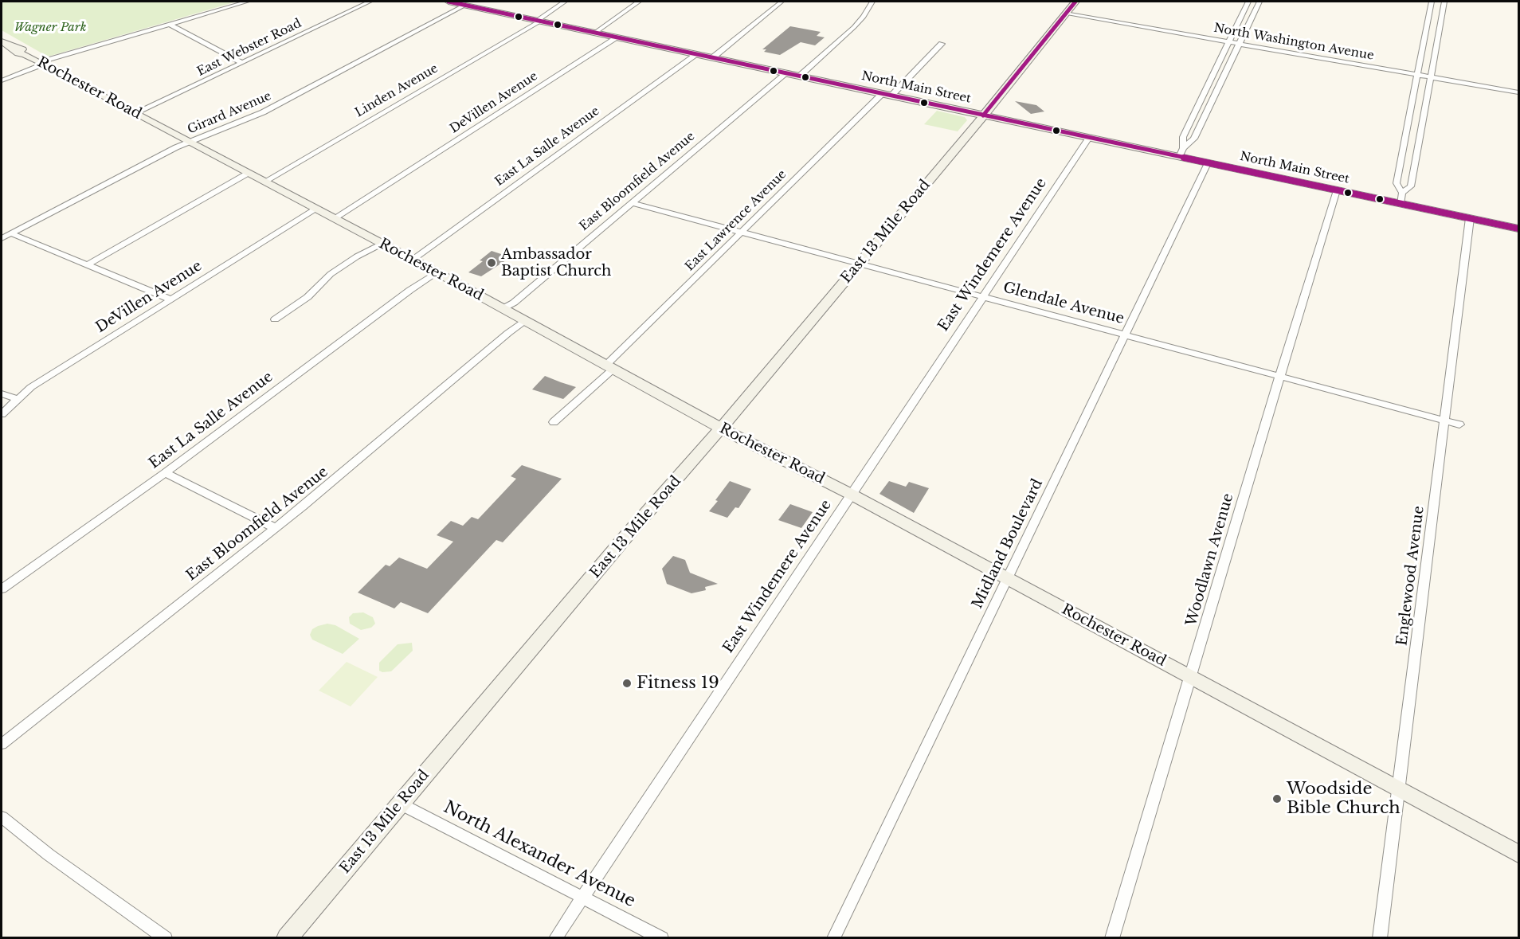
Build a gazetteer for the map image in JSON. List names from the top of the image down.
{
  "streets": {
    "main road": ["North Main Street", "Rochester Road", "East 13 Mile Road"],
    "street": [
      "North Washington Avenue",
      "East Webster Road",
      "Linden Avenue",
      "DeVillen Avenue",
      "Girard Avenue",
      "East La Salle Avenue",
      "East Bloomfield Avenue",
      "East Lawrence Avenue",
      "East Windemere Avenue",
      "Glendale Avenue",
      "Midland Boulevard",
      "Woodlawn Avenue",
      "Englewood Avenue",
      "North Alexander Avenue"
    ]
  },
  "crossings": [
    ["North Washington Avenue", "East 13 Mile Road"],
    ["East Webster Road", "Rochester Road"],
    ["North Main Street", "Linden Avenue"],
    ["North Main Street", "DeVillen Avenue"],
    ["North Main Street", "Girard Avenue"],
    ["North Main Street", "East La Salle Avenue"],
    ["North Main Street", "East Bloomfield Avenue"],
    ["North Main Street", "East Lawrence Avenue"],
    ["North Main Street", "East 13 Mile Road"],
    ["North Main Street", "East Windemere Avenue"],
    ["North Main Street", "Midland Boulevard"],
    ["North Main Street", "Woodlawn Avenue"],
    ["North Main Street", "Englewood Avenue"],
    ["Rochester Road", "Linden Avenue"],
    ["Rochester Road", "DeVillen Avenue"],
    ["Rochester Road", "Girard Avenue"],
    ["Rochester Road", "East La Salle Avenue"],
    ["Rochester Road", "East Bloomfield Avenue"],
    ["Rochester Road", "East Lawrence Avenue"],
    ["Rochester Road", "East 13 Mile Road"],
    ["Rochester Road", "East Windemere Avenue"],
    ["Rochester Road", "Midland Boulevard"],
    ["Rochester Road", "Woodlawn Avenue"],
    ["Rochester Road", "Englewood Avenue"],
    ["East Bloomfield Avenue", "Glendale Avenue"],
    ["East Lawrence Avenue", "Glendale Avenue"],
    ["East 13 Mile Road", "Glendale Avenue"],
    ["East 13 Mile Road", "North Alexander Avenue"],
    ["East Windemere Avenue", "Glendale Avenue"],
    ["East Windemere Avenue", "North Alexander Avenue"],
    ["Glendale Avenue", "Midland Boulevard"],
    ["Glendale Avenue", "Woodlawn Avenue"],
    ["Glendale Avenue", "Englewood Avenue"]
  ],
  "parks": ["Wagner Park"],
  "places": ["Ambassador Baptist Church", "Fitness 19", "Woodside Bible Church"]
}
